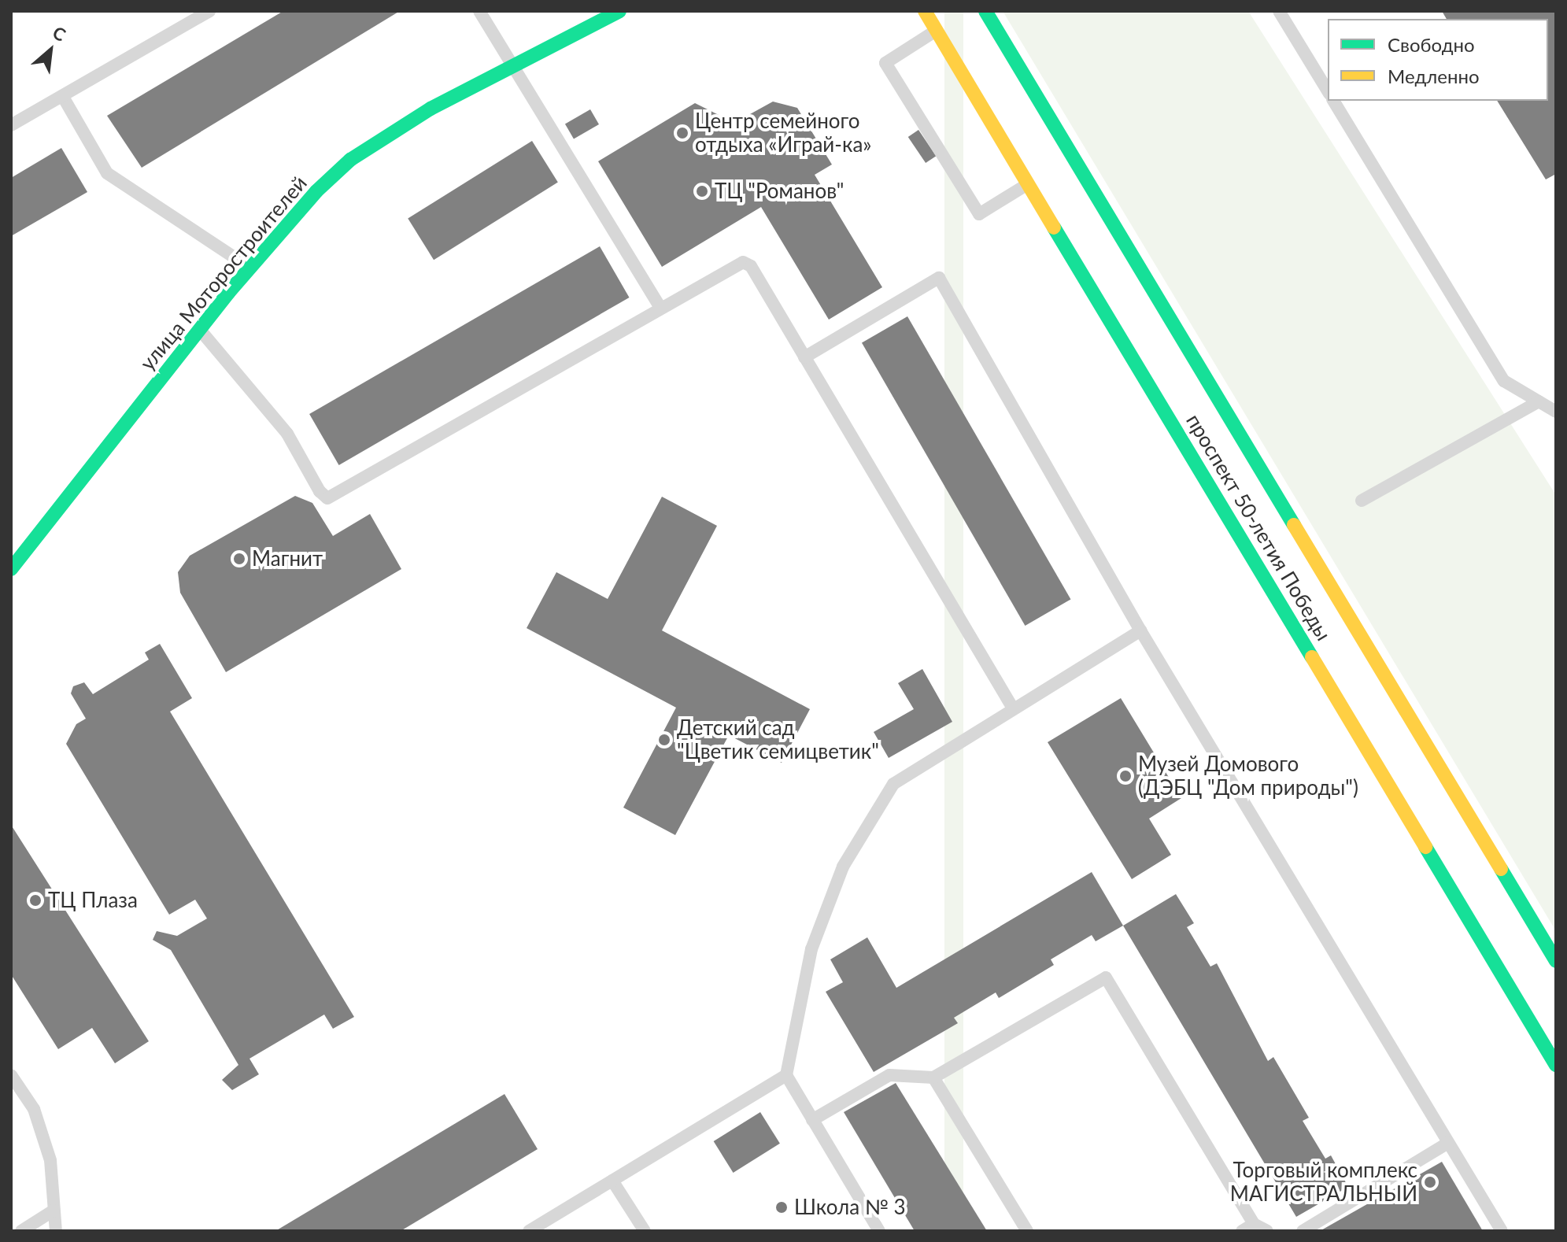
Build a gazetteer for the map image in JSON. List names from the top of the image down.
{
  "streets": {
    "main road": ["улица Моторостроителей", "проспект 50-летия Победы"]
  },
  "places": [
    "Центр семейного отдыха «Играй-ка»",
    "ТЦ \"Романов\"",
    "Магнит",
    "Детский сад \"Цветик семицветик\"",
    "Музей Домового (ДЭБЦ \"Дом природы\")",
    "ТЦ Плаза",
    "Торговый комплекс МАГИСТРАЛЬНЫЙ",
    "Школа № 3"
  ],
  "legend": ["Свободно", "Медленно"],
  "north": "top right"
}
